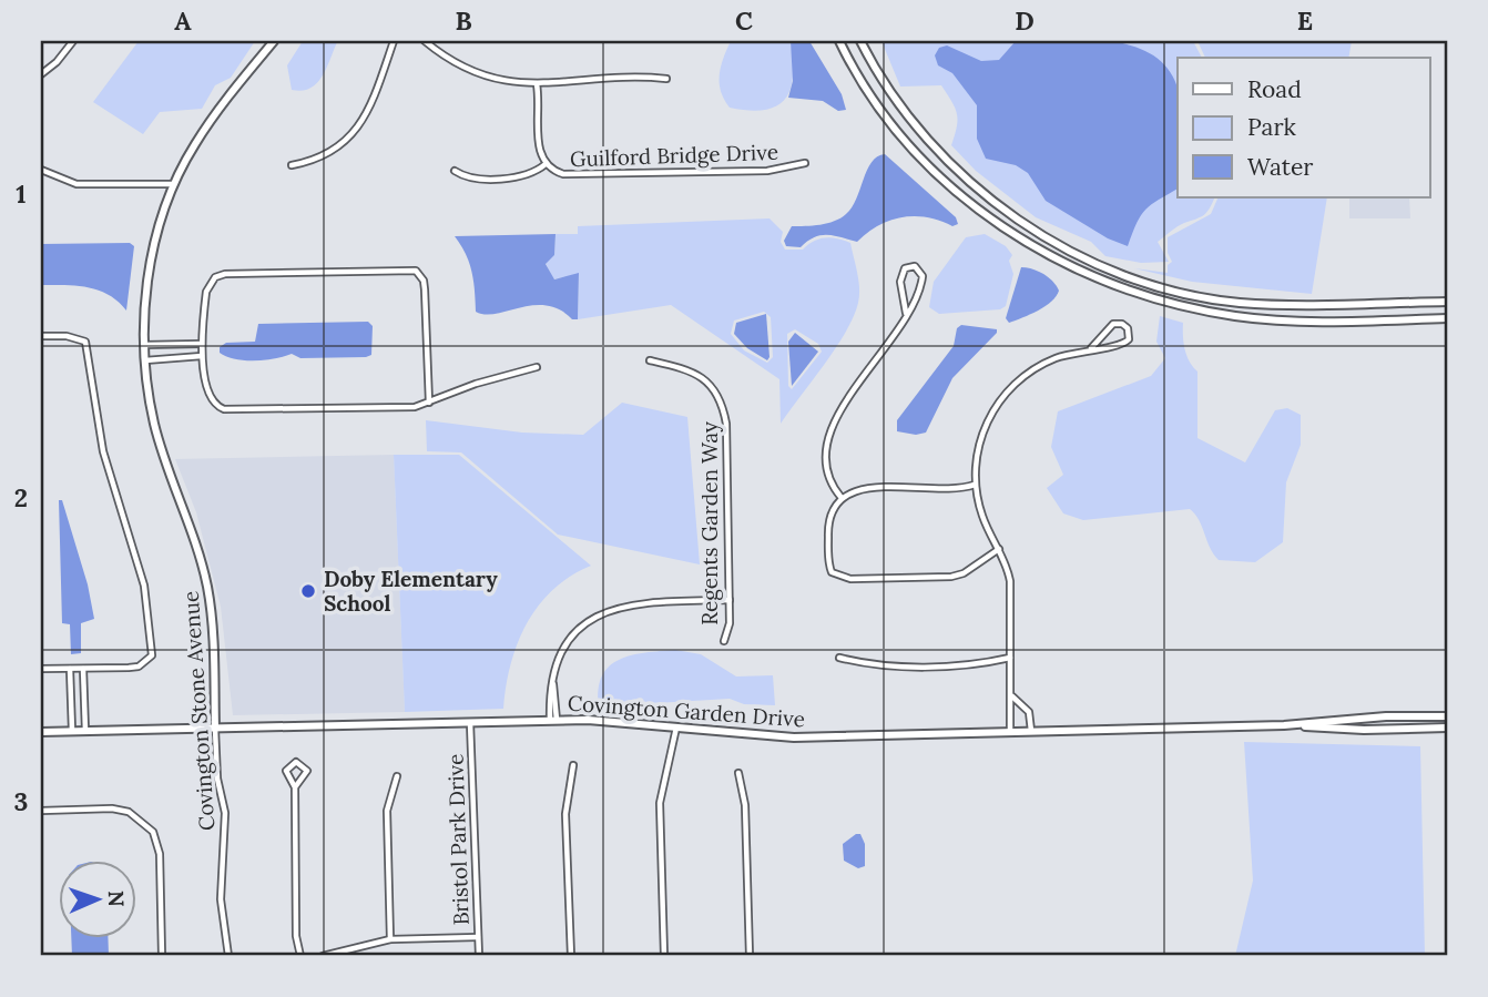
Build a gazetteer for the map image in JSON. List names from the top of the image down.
{
  "streets": {
    "street": [
      "Guilford Bridge Drive",
      "Regents Garden Way",
      "Covington Stone Avenue",
      "Covington Garden Drive",
      "Bristol Park Drive"
    ]
  },
  "crossings": [
    ["Covington Stone Avenue", "Covington Garden Drive"],
    ["Covington Garden Drive", "Bristol Park Drive"]
  ],
  "places": ["Doby Elementary School"],
  "legend": ["Road", "Park", "Water"],
  "north": "right",
  "grid": {
    "columns": [
      "A",
      "B",
      "C",
      "D",
      "E"
    ],
    "rows": ["1", "2", "3"]
  }
}
